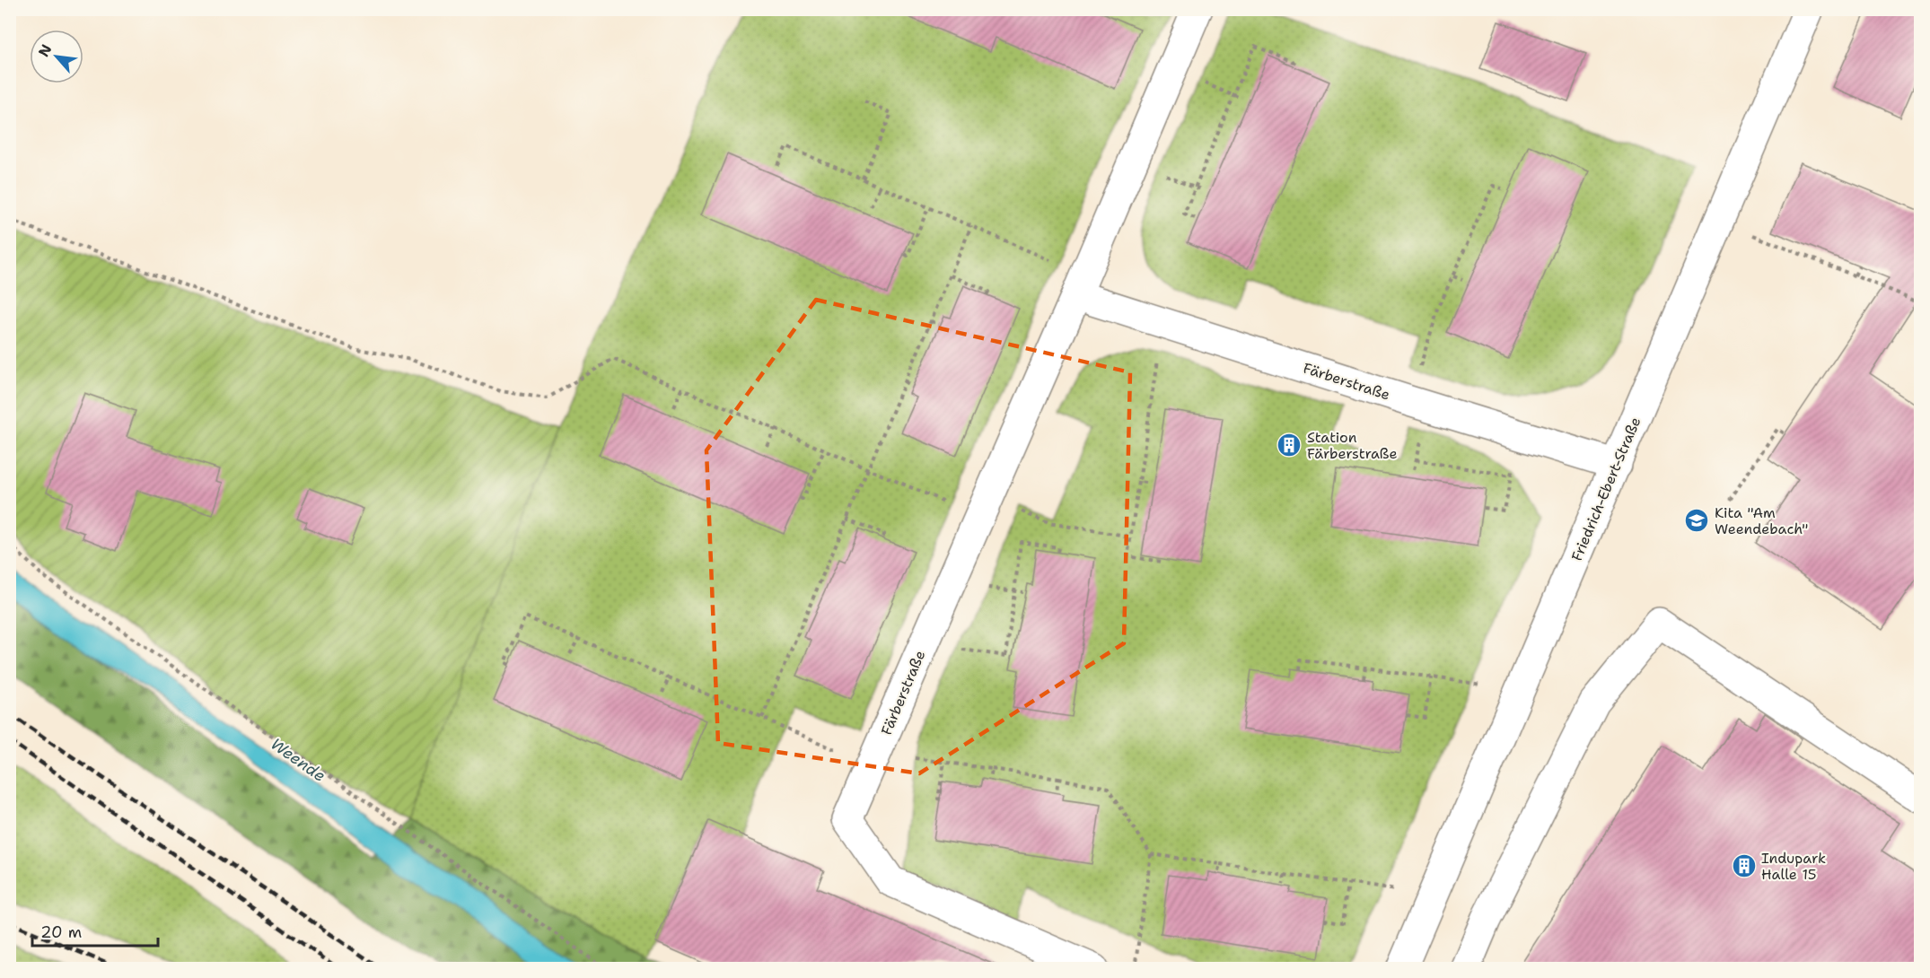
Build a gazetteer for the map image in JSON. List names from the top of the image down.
{
  "streets": {
    "street": ["Färberstraße", "Friedrich-Ebert-Straße"]
  },
  "crossings": [
    ["Färberstraße", "Friedrich-Ebert-Straße"]
  ],
  "water": ["Weende"],
  "places": {
    "building": ["Station Färberstraße", "Indupark Halle 15"],
    "school or university": ["Kita \"Am Weendebach\""]
  },
  "scale_bar": "20 m",
  "north": "top left"
}
